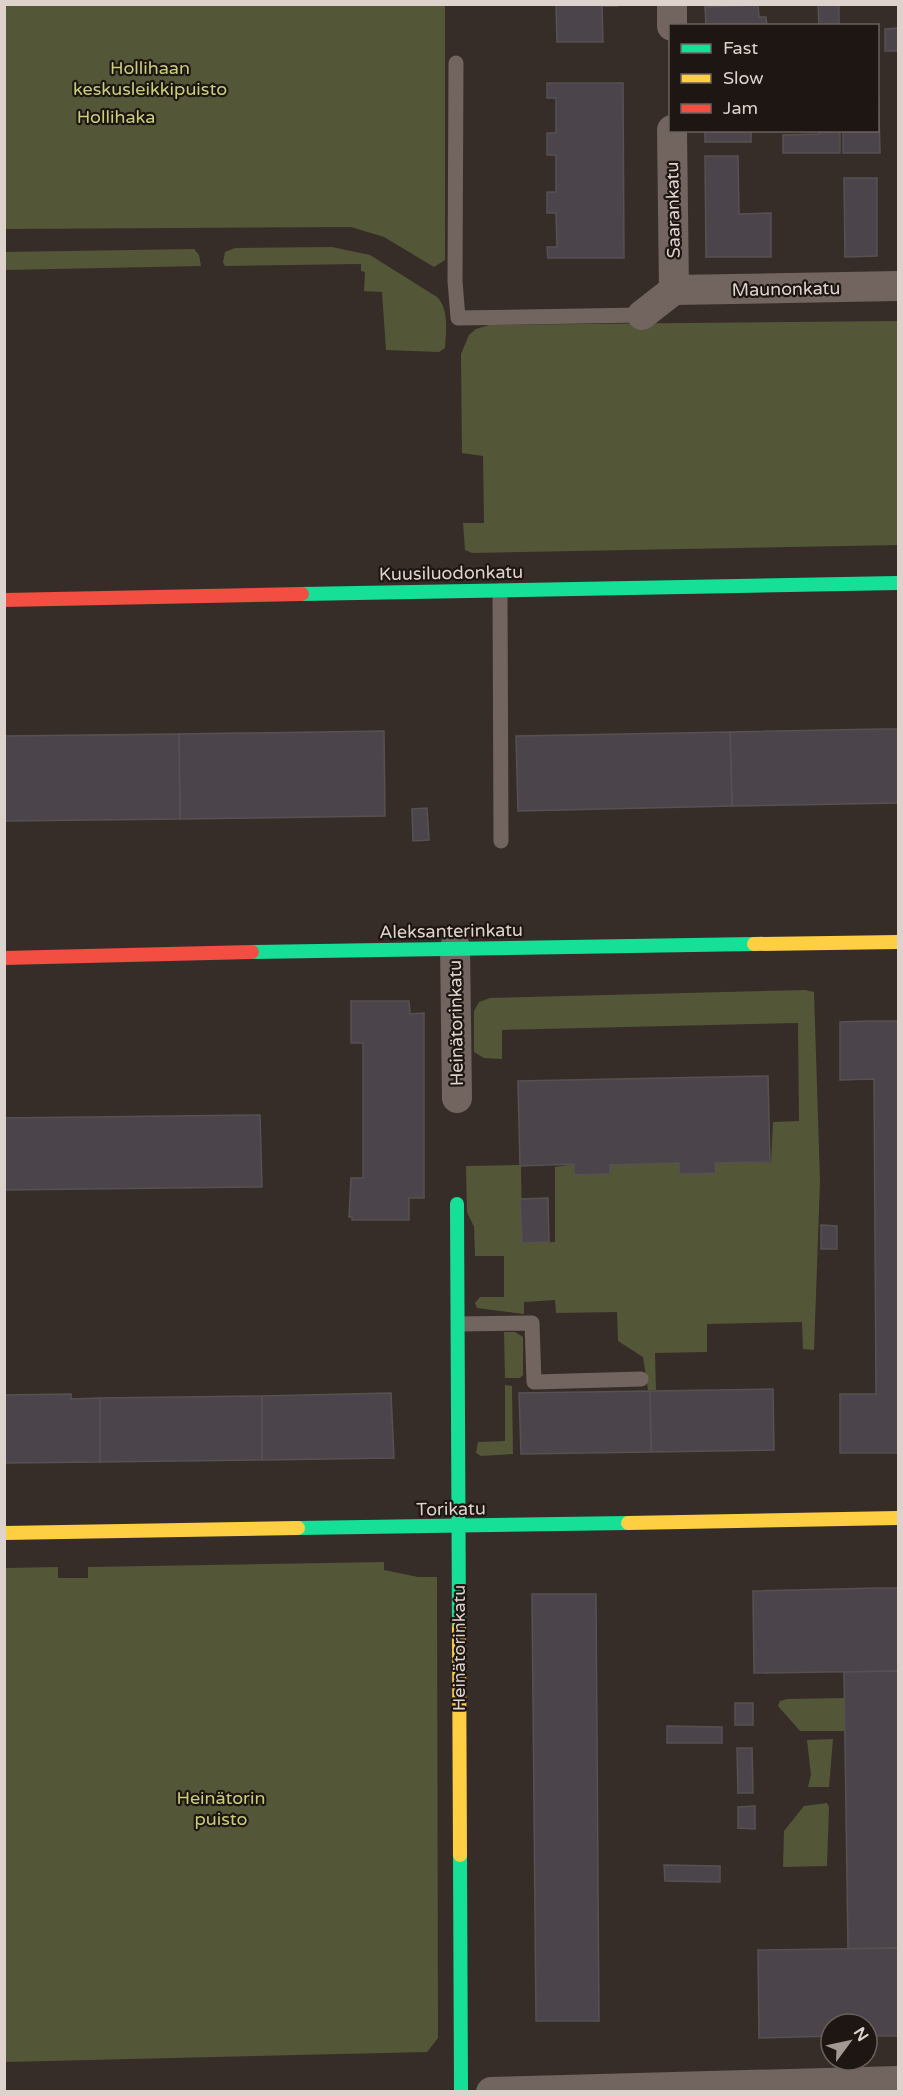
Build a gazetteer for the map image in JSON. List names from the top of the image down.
{
  "streets": {
    "street": [
      "Saarankatu",
      "Maunonkatu",
      "Kuusiluodonkatu",
      "Aleksanterinkatu",
      "Heinätorinkatu",
      "Torikatu"
    ]
  },
  "crossings": [
    ["Saarankatu", "Maunonkatu"],
    ["Aleksanterinkatu", "Heinätorinkatu"],
    ["Heinätorinkatu", "Torikatu"]
  ],
  "parks": ["Hollihaan keskusleikkipuisto", "Hollihaka", "Heinätorin puisto"],
  "legend": ["Fast", "Slow", "Jam"],
  "north": "top right"
}
